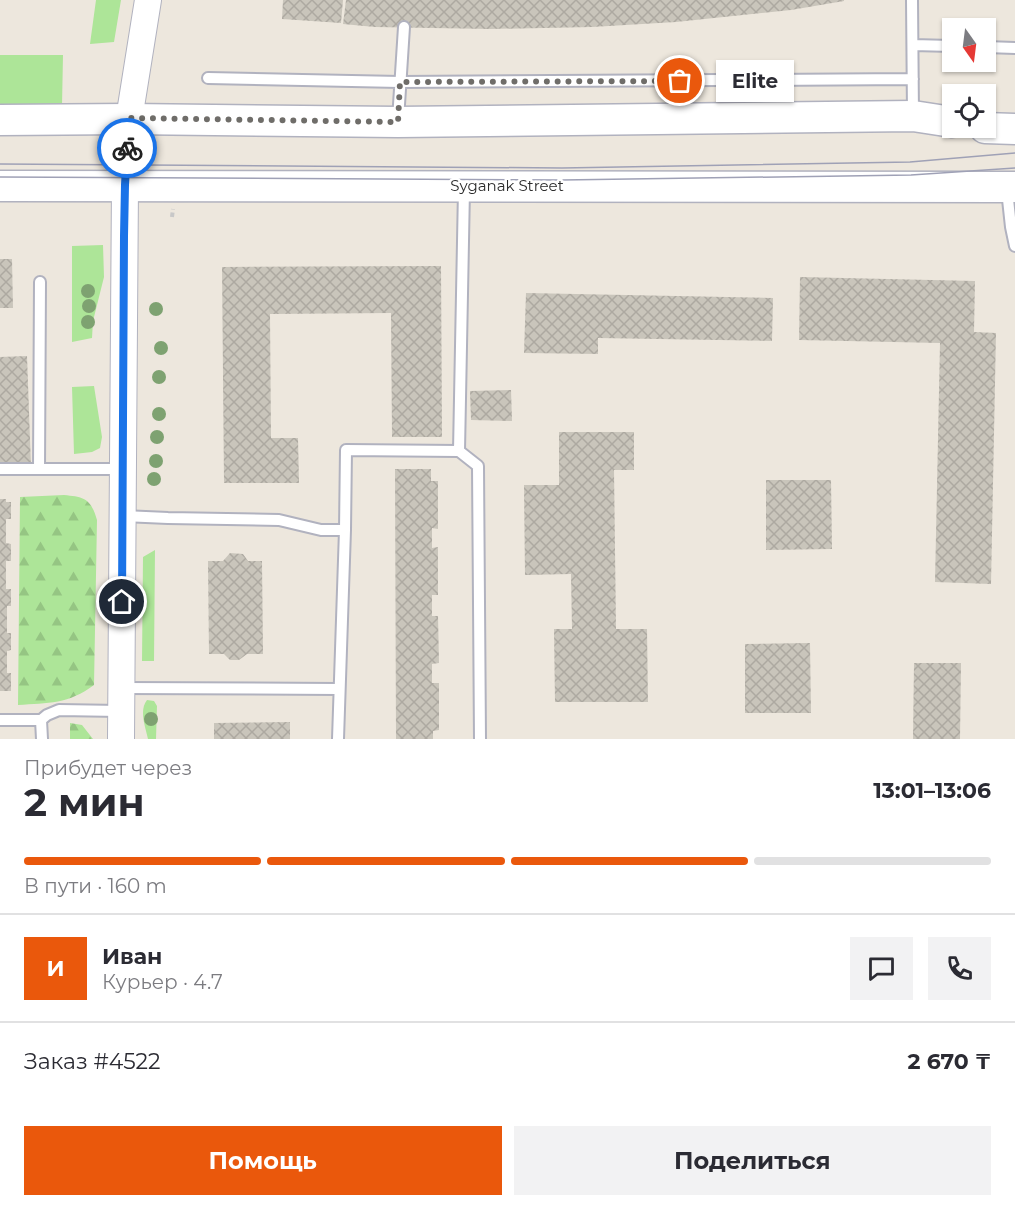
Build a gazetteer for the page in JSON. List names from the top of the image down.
{
  "streets": {
    "main road": ["Syganak Street"]
  },
  "places": ["Elite"],
  "north": "bottom",
  "page": {
    "bubble": "Elite",
    "heading": ["2 мин", "Прибудет через", "13:01–13:06"],
    "panel": [
      "Иван",
      "Курьер · 4.7",
      "Заказ #4522",
      "2 670 ₸"
    ],
    "bar": "В пути · 160 m",
    "round": "И",
    "buttons": ["Помощь", "Поделиться"]
  }
}
